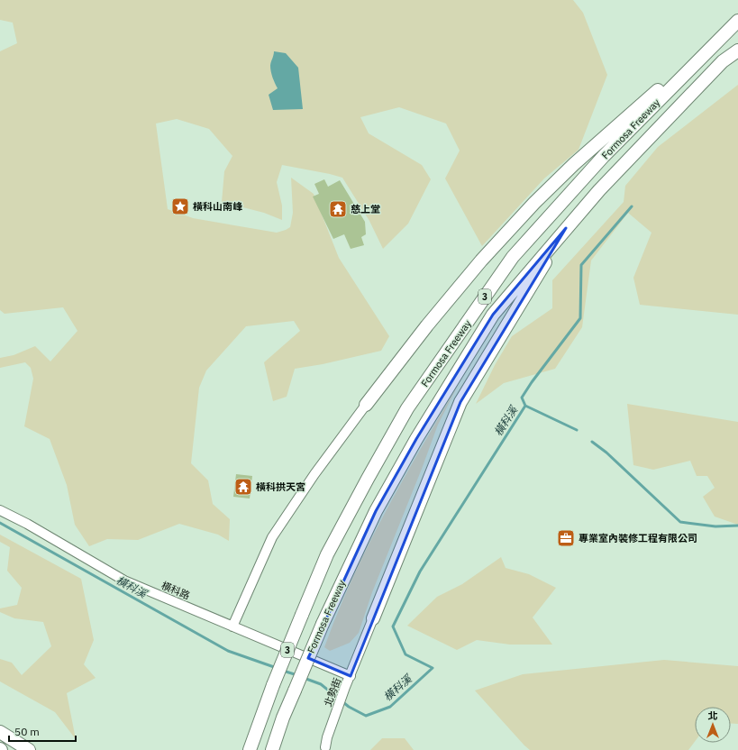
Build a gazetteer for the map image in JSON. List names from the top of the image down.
{
  "streets": {
    "highway": ["Formosa Freeway", "3"],
    "street": ["橫科路", "北勢街"]
  },
  "crossings": [
    ["橫科路", "北勢街"]
  ],
  "water": ["橫科溪"],
  "places": {
    "place": ["橫科山南峰"],
    "temple": ["慈上堂", "橫科拱天宮"],
    "office": ["專業室內裝修工程有限公司"]
  },
  "scale_bar": "50 m",
  "north": "top"
}
